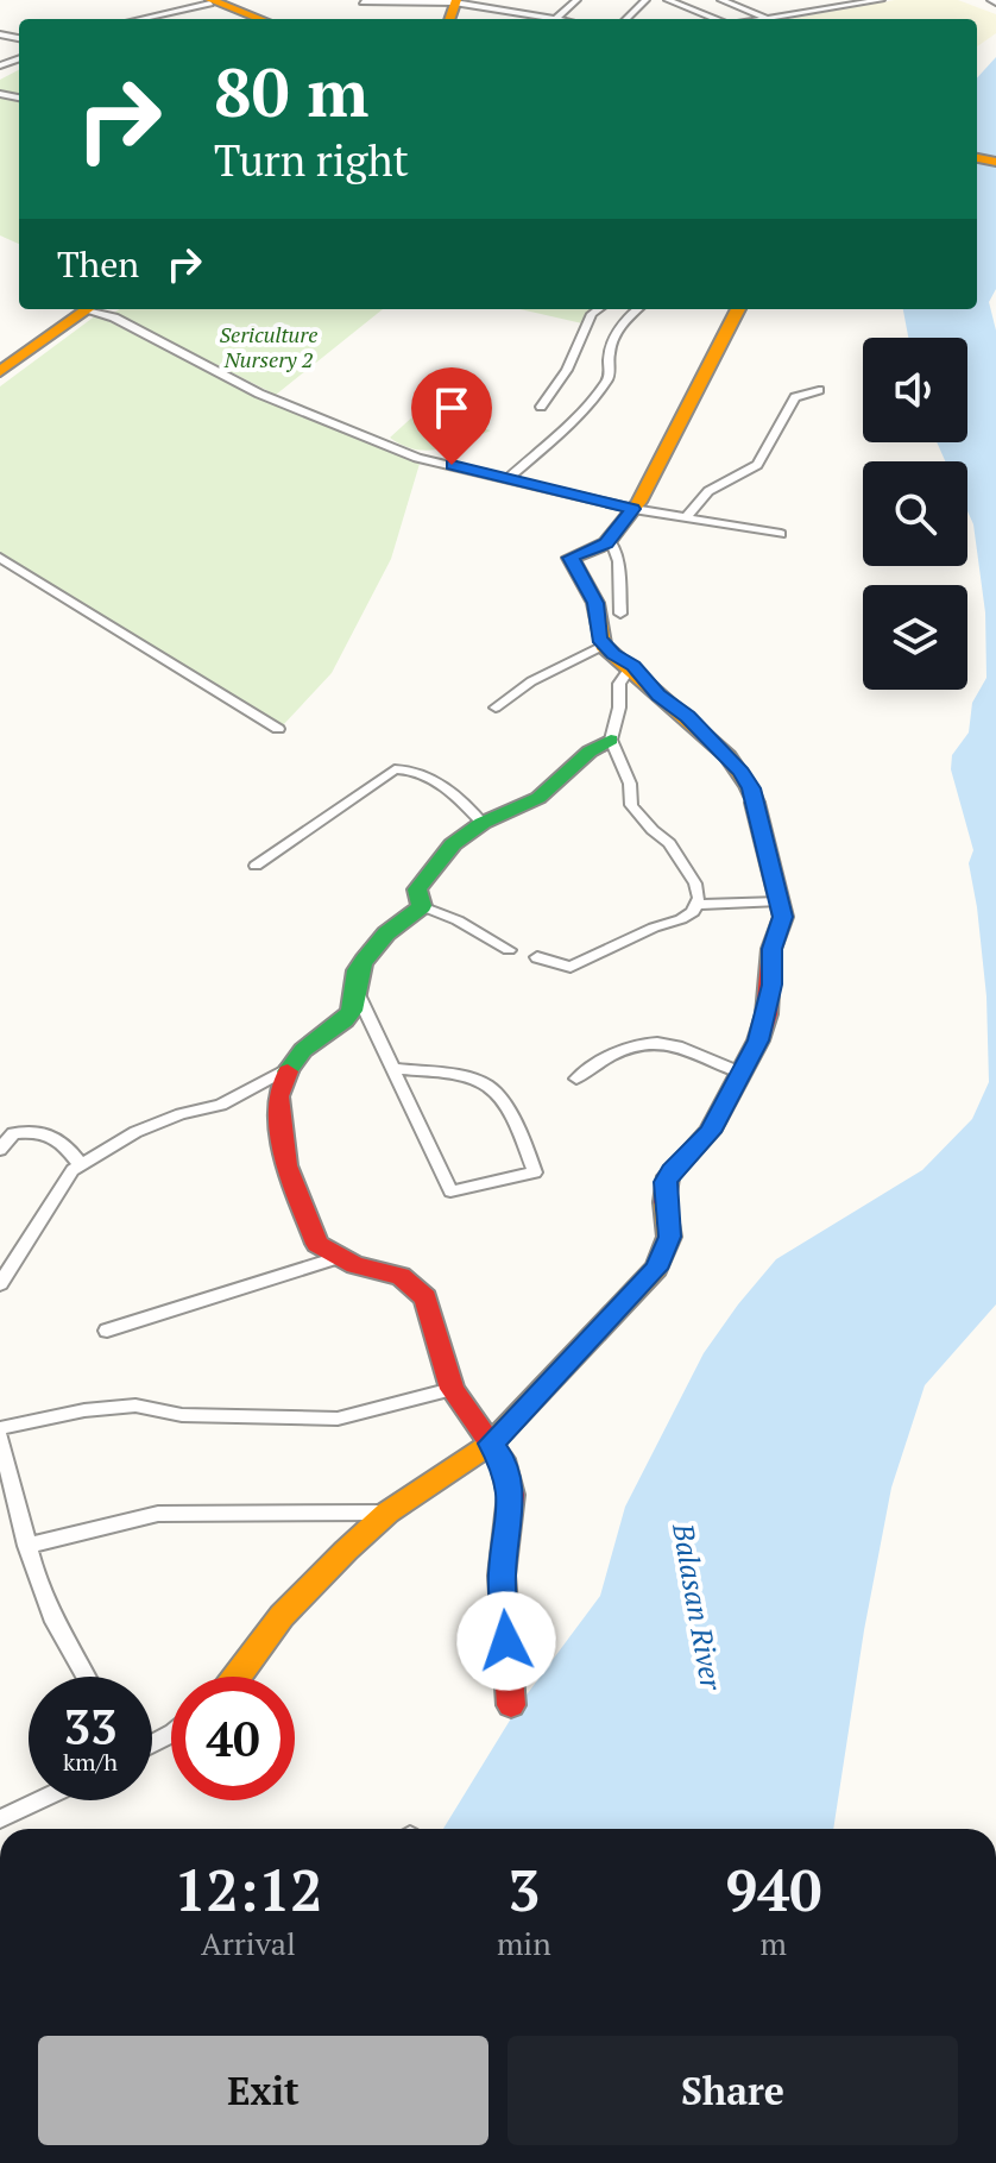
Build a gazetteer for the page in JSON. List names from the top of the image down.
{
  "water": ["Balasan River"],
  "parks": ["Sericulture Nursery 2"],
  "page": {
    "turn": ["80 m", "Turn right"],
    "then": "Then",
    "speed": "33 km/h",
    "limit": "40",
    "eta": [
      "12:12",
      "Arrival",
      "3",
      "min",
      "940",
      "m"
    ],
    "buttons": ["Exit", "Share"]
  }
}
